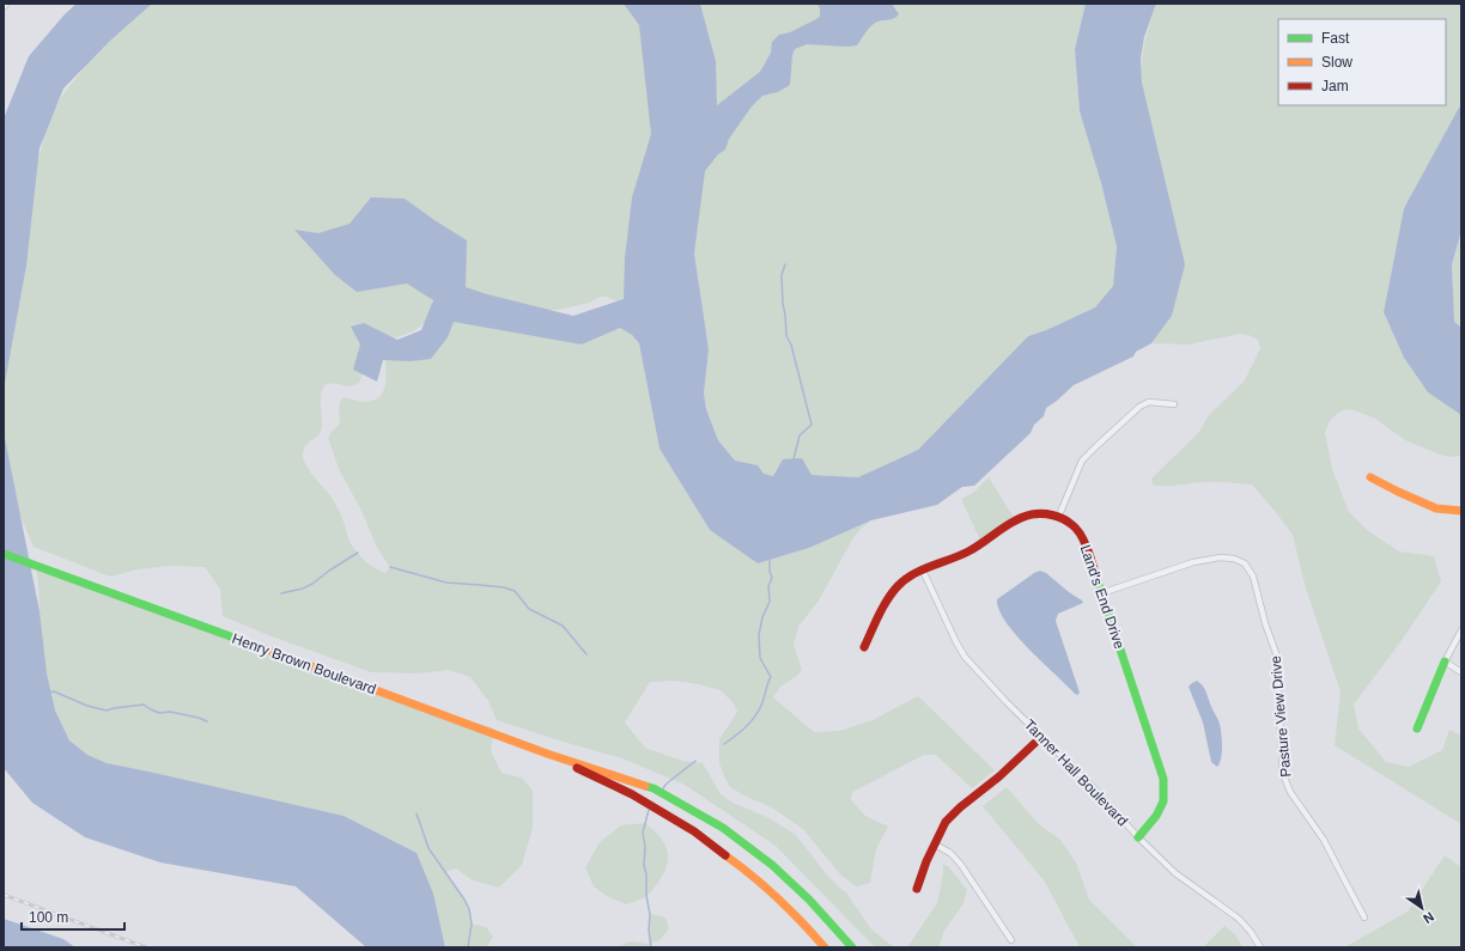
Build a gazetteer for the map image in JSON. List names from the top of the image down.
{
  "streets": {
    "main road": ["Land's End Drive", "Henry Brown Boulevard"],
    "street": ["Pasture View Drive", "Tanner Hall Boulevard"]
  },
  "crossings": [
    ["Land's End Drive", "Pasture View Drive"],
    ["Land's End Drive", "Tanner Hall Boulevard"]
  ],
  "legend": ["Fast", "Slow", "Jam"],
  "scale_bar": "100 m",
  "north": "bottom right"
}
